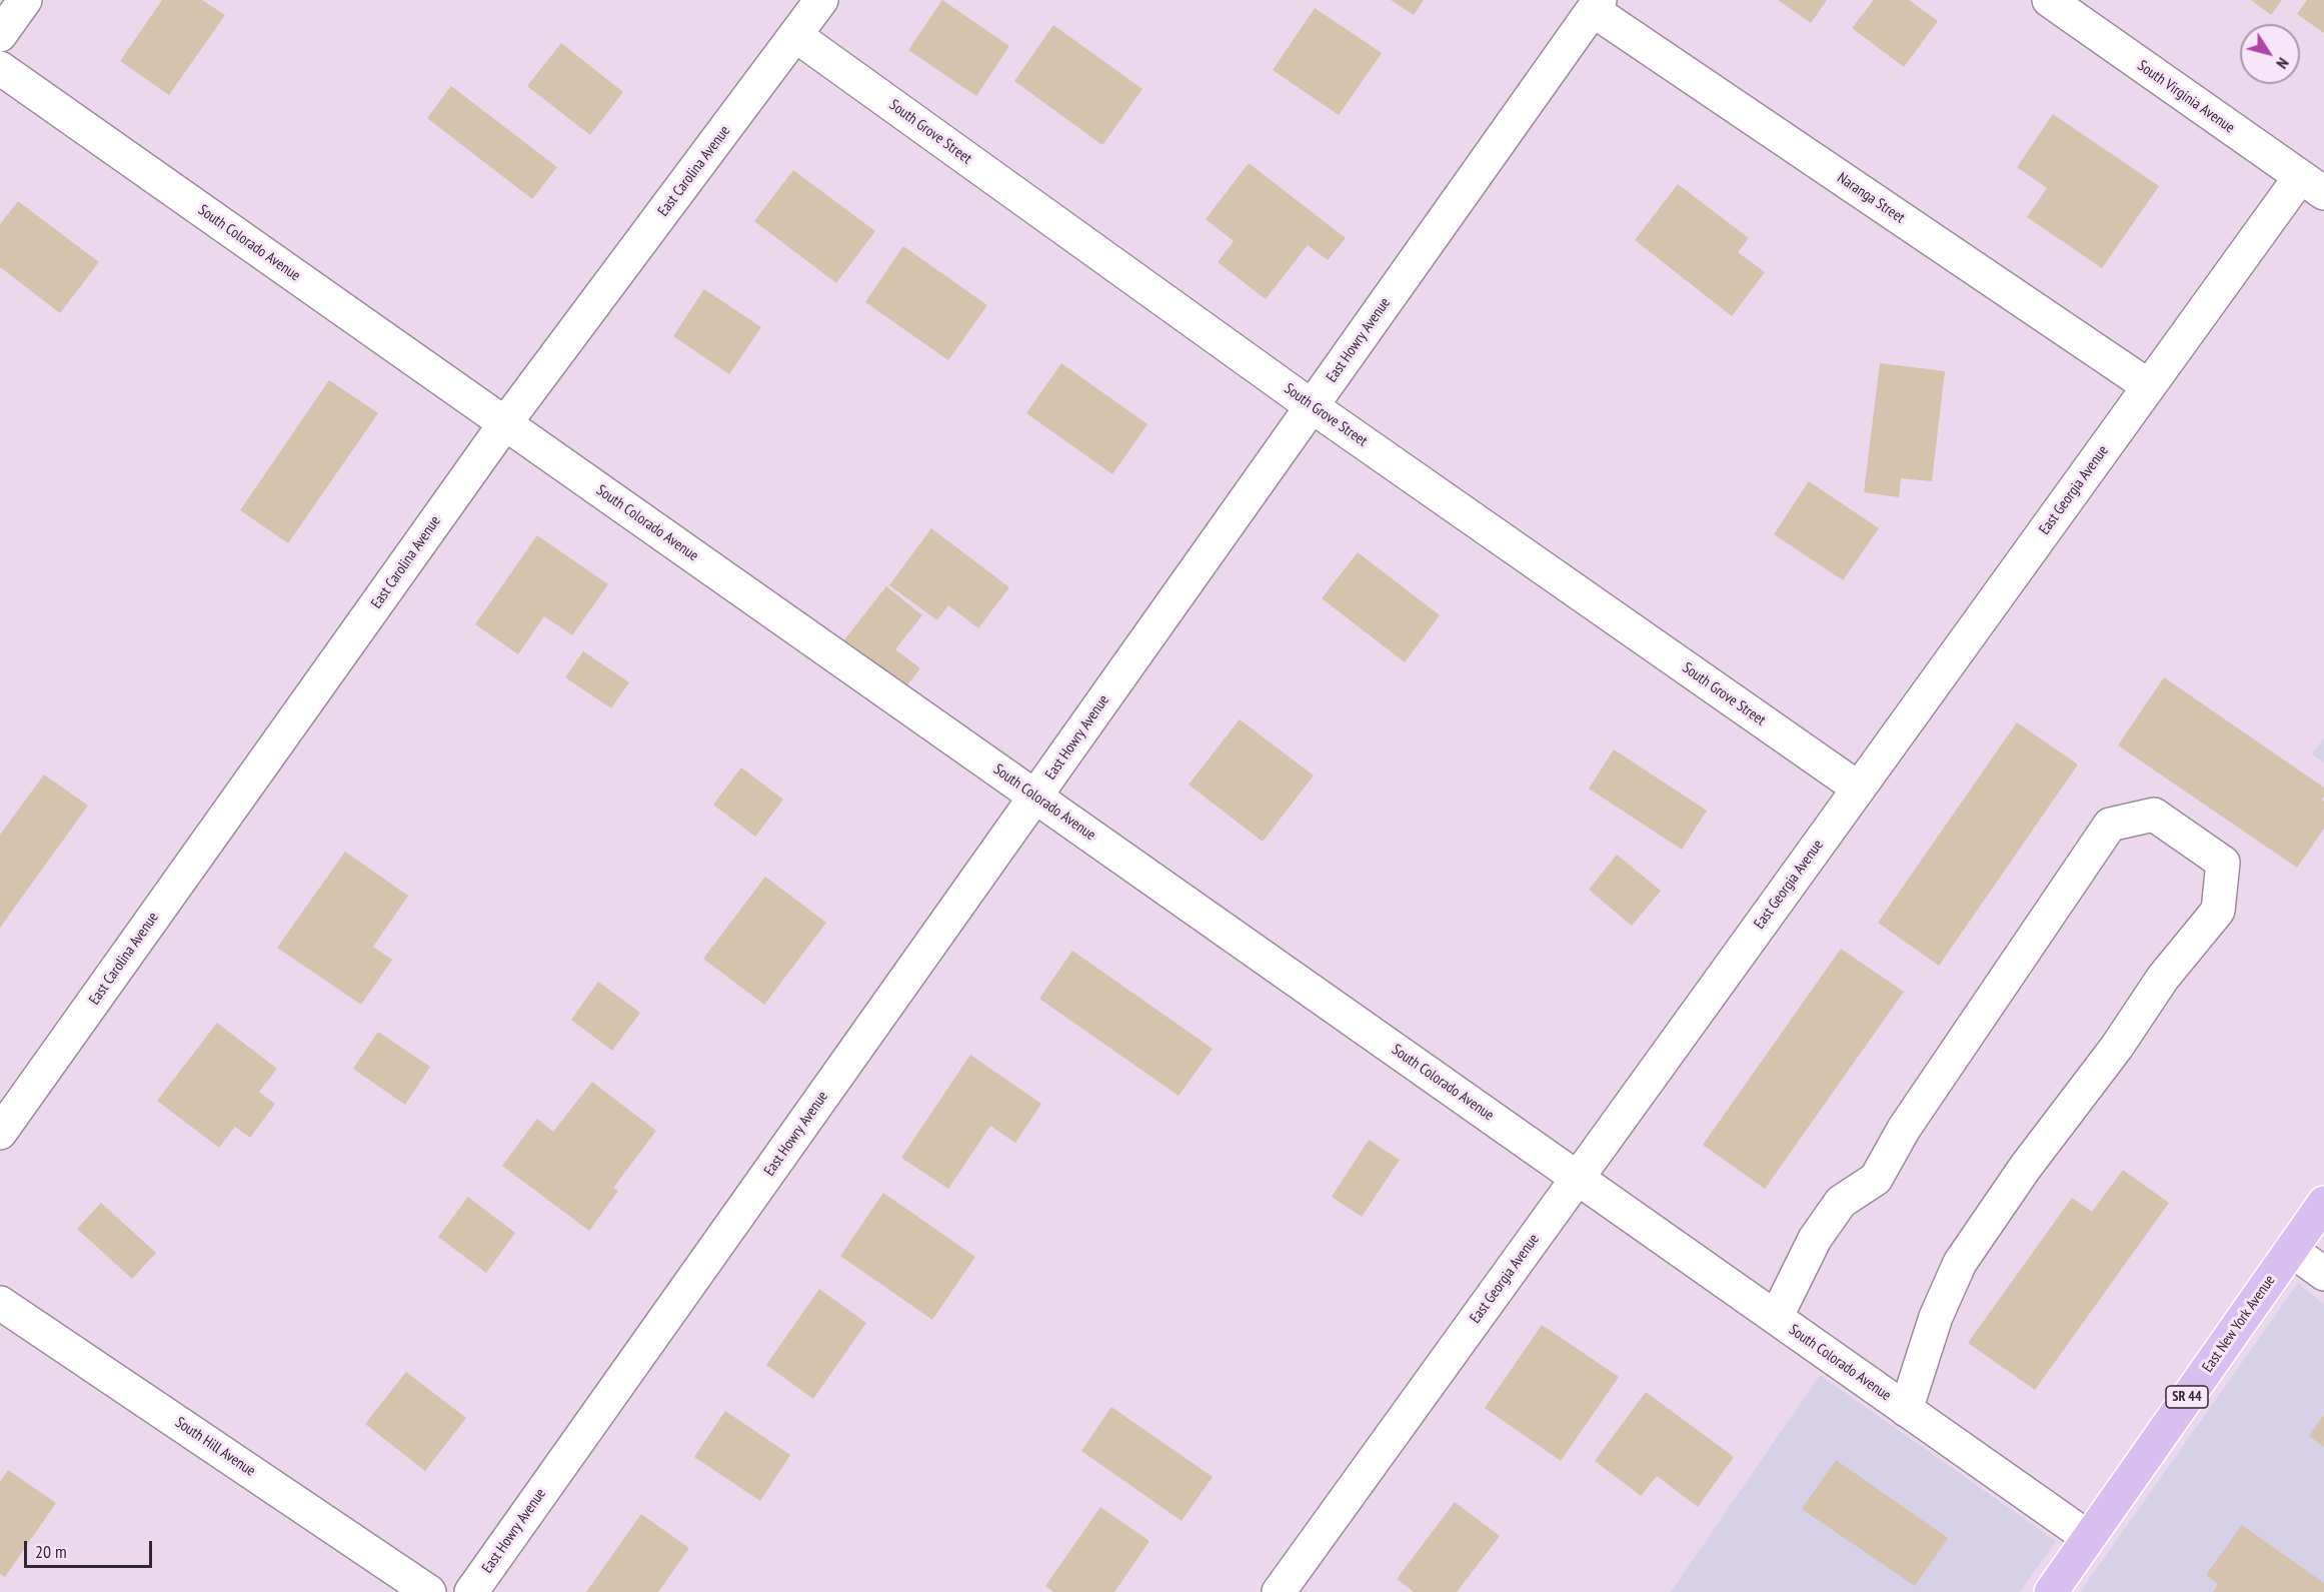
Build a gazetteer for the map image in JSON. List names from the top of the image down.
{
  "streets": {
    "main road": ["East New York Avenue", "SR 44"],
    "street": [
      "South Virginia Avenue",
      "South Grove Street",
      "East Carolina Avenue",
      "Naranga Street",
      "South Colorado Avenue",
      "East Howry Avenue",
      "East Georgia Avenue",
      "South Hill Avenue"
    ]
  },
  "crossings": [
    ["South Virginia Avenue", "East Georgia Avenue"],
    ["South Grove Street", "East Carolina Avenue"],
    ["South Grove Street", "East Howry Avenue"],
    ["South Grove Street", "East Georgia Avenue"],
    ["East Carolina Avenue", "South Colorado Avenue"],
    ["Naranga Street", "East Howry Avenue"],
    ["Naranga Street", "East Georgia Avenue"],
    ["South Colorado Avenue", "East Howry Avenue"],
    ["South Colorado Avenue", "East Georgia Avenue"],
    ["South Colorado Avenue", "East New York Avenue"]
  ],
  "scale_bar": "20 m",
  "north": "bottom right"
}
